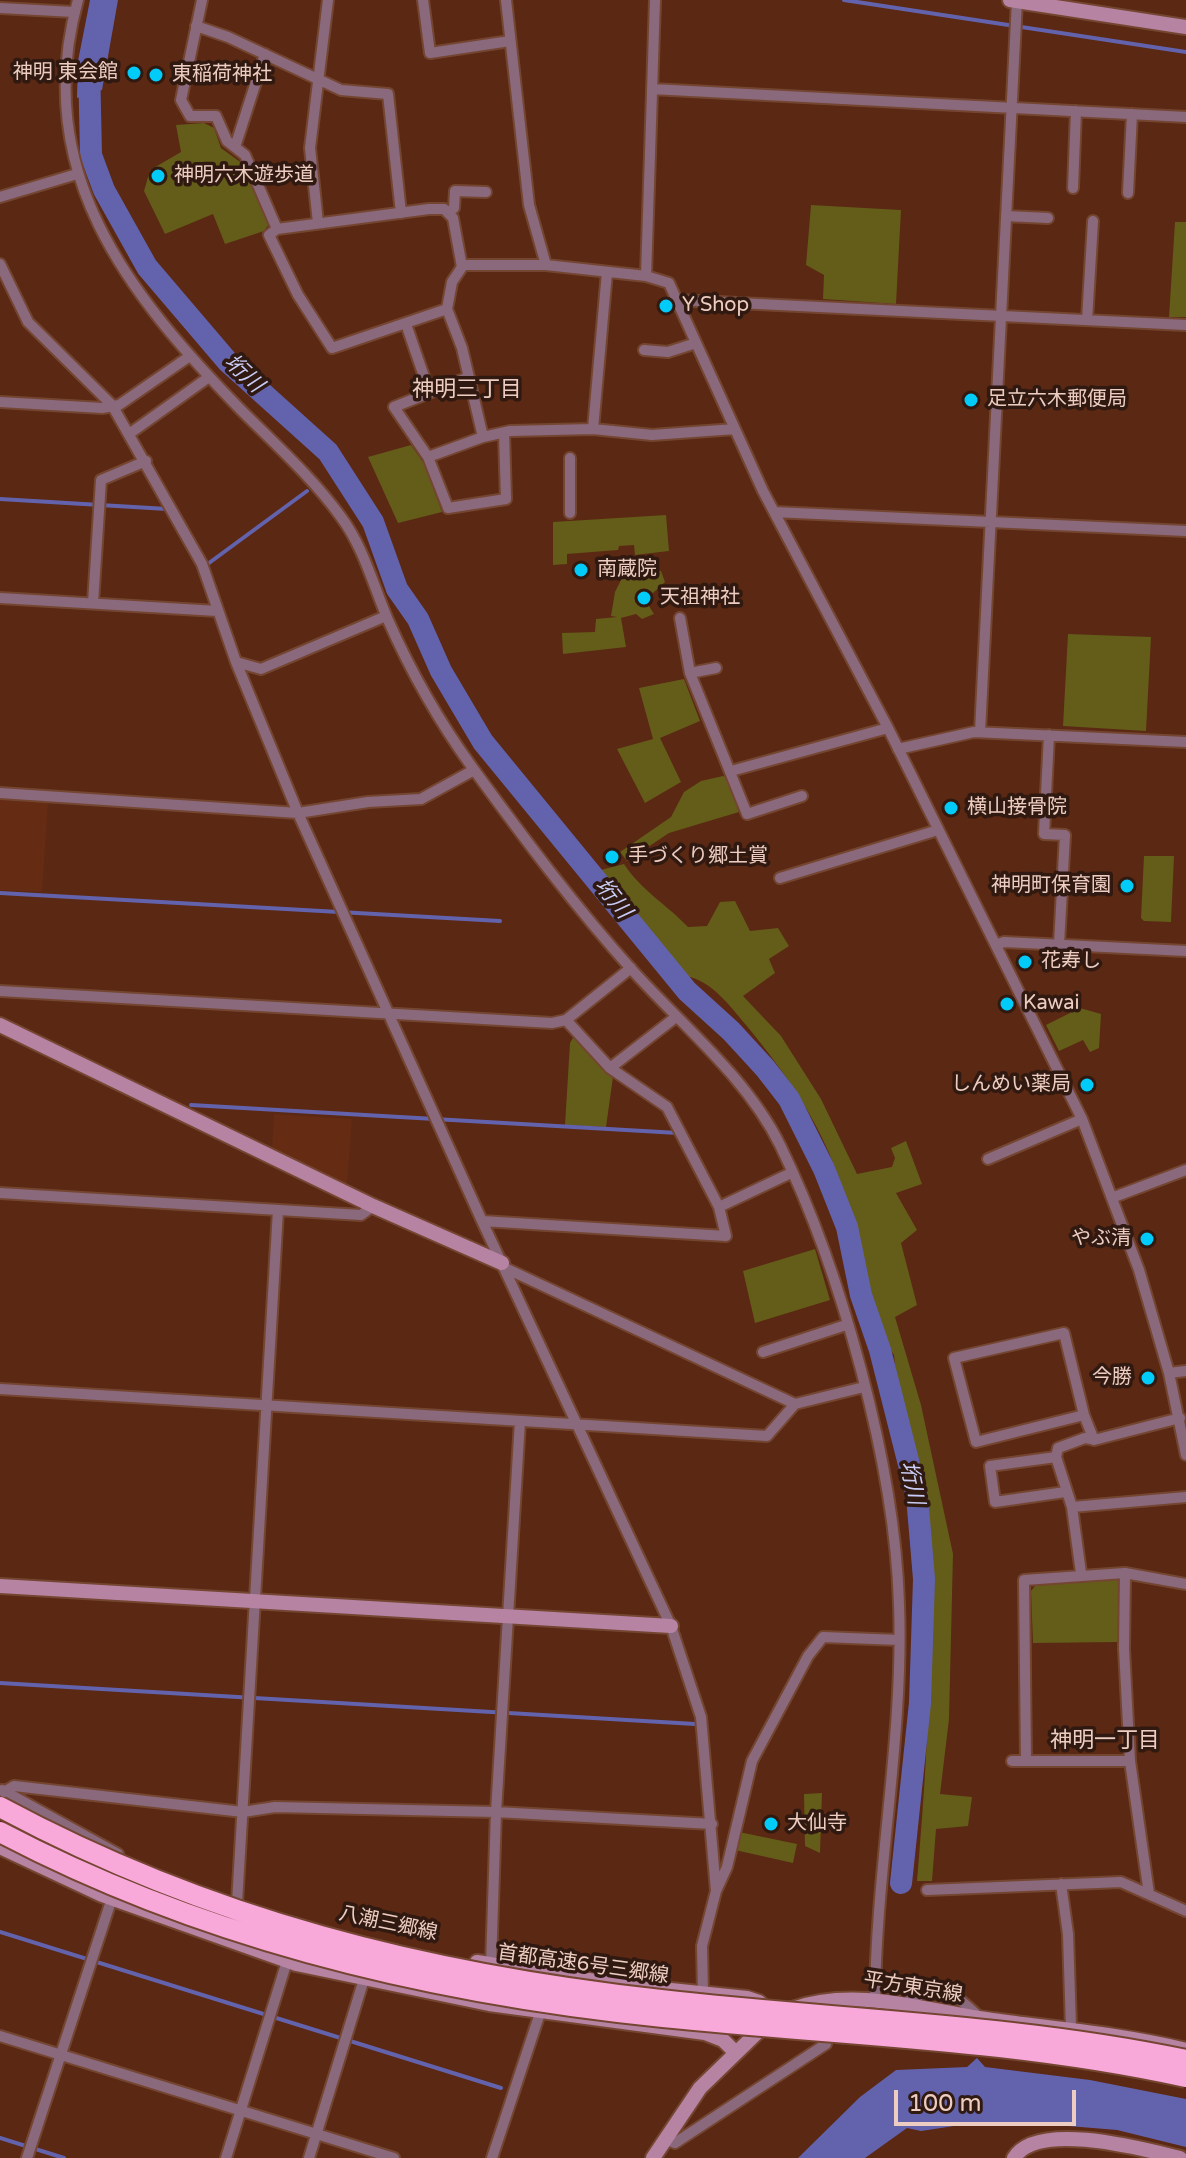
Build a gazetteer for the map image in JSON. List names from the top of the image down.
{
  "streets": {
    "highway": ["首都高速6号三郷線"],
    "main road": ["八潮三郷線", "平方東京線"]
  },
  "crossings": [
    ["八潮三郷線", "首都高速6号三郷線"],
    ["八潮三郷線", "平方東京線"]
  ],
  "districts": ["神明三丁目", "神明一丁目"],
  "water": ["垳川"],
  "places": [
    "神明 東会館",
    "東稲荷神社",
    "神明六木遊歩道",
    "Y Shop",
    "足立六木郵便局",
    "南蔵院",
    "天祖神社",
    "横山接骨院",
    "手づくり郷土賞",
    "神明町保育園",
    "花寿し",
    "Kawai",
    "しんめい薬局",
    "やぶ清",
    "今勝",
    "大仙寺"
  ],
  "scale_bar": "100 m"
}
